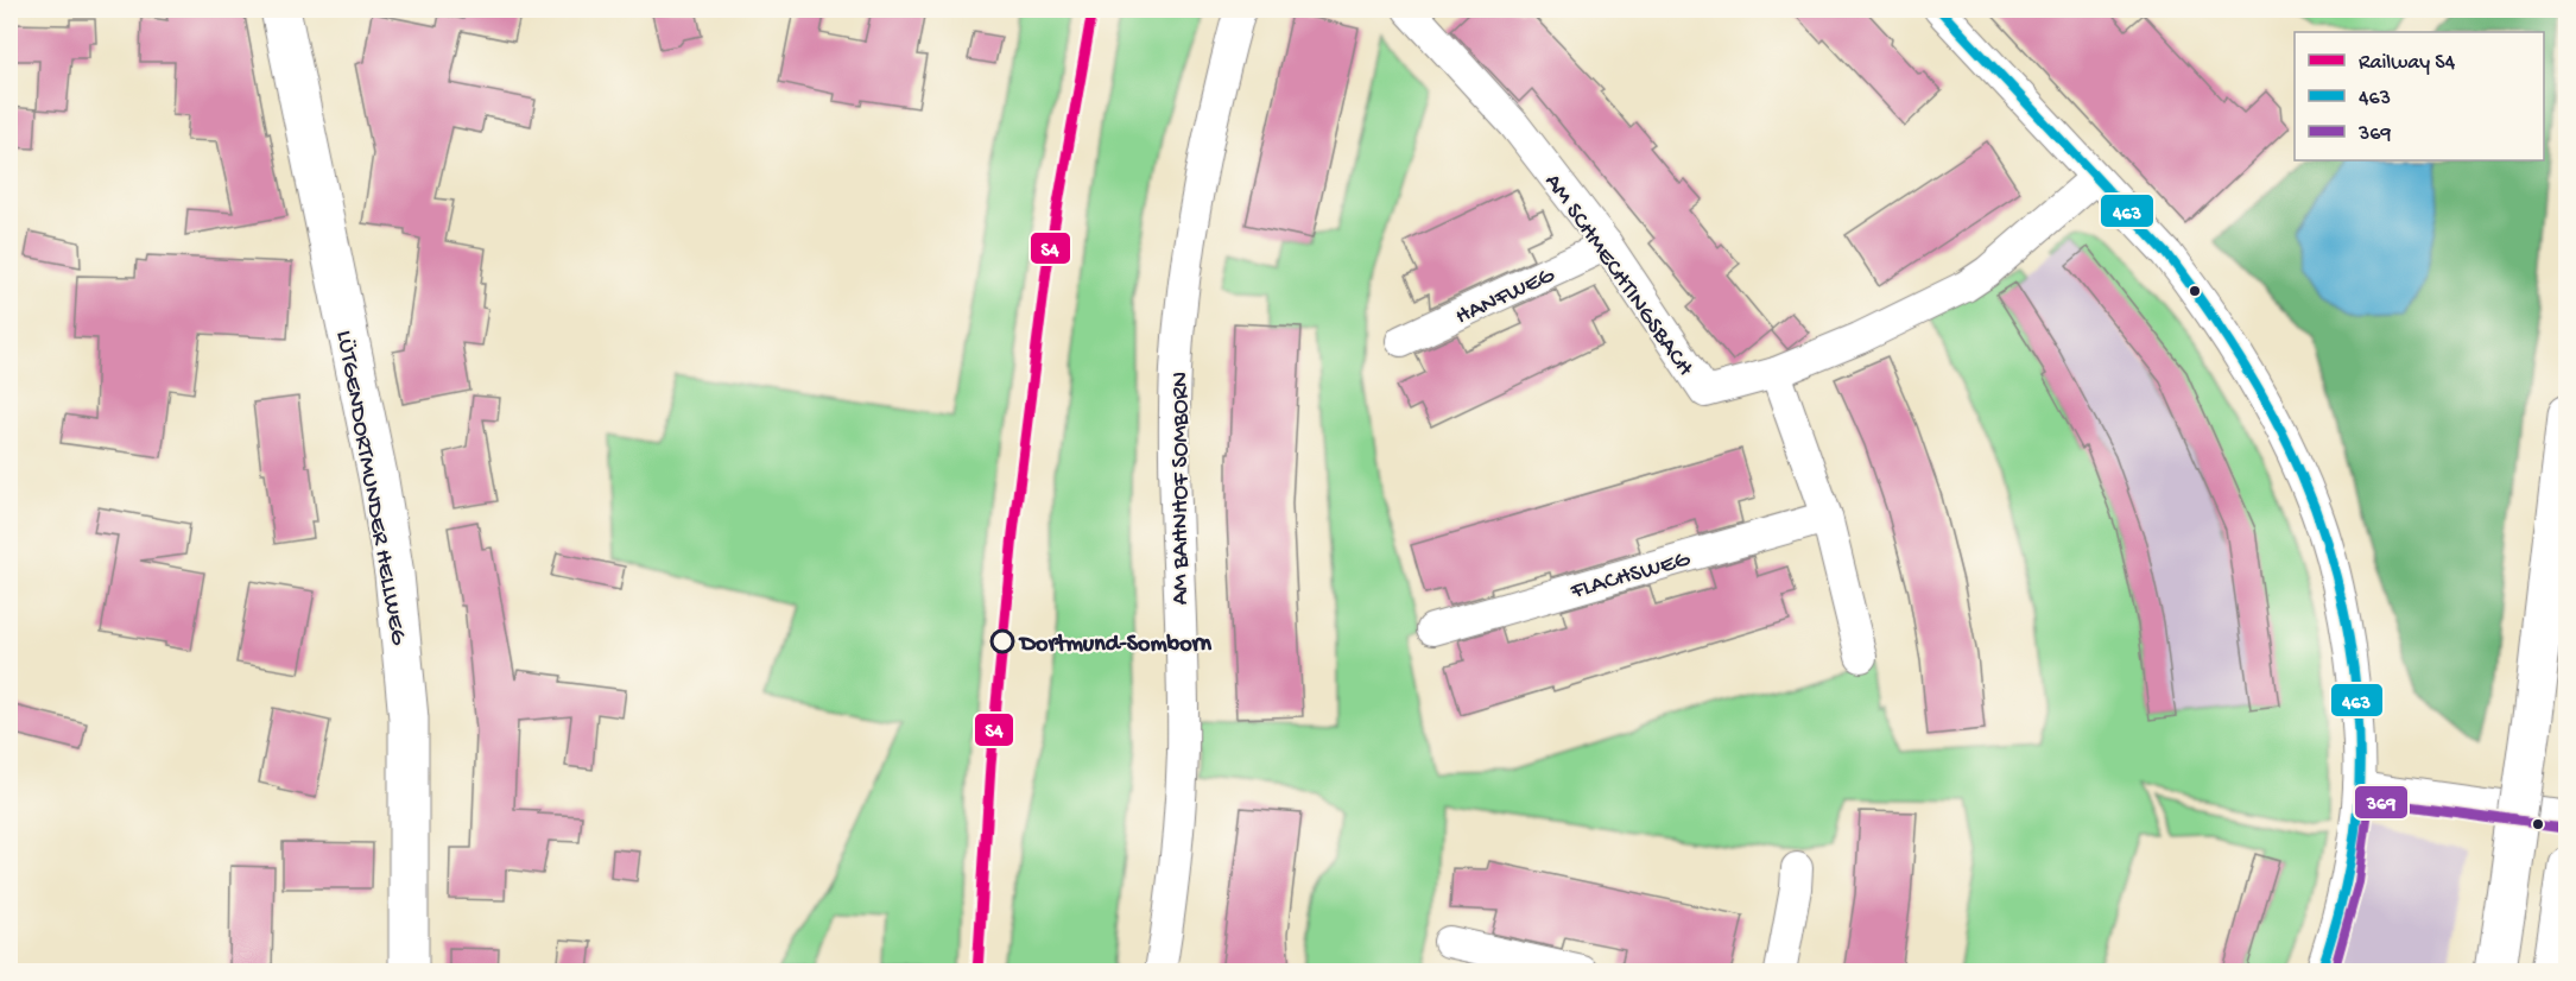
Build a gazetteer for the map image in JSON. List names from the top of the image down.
{
  "streets": {
    "main road": ["LÜTGENDORTMUNDER HELLWEG"],
    "street": [
      "AM SCHMECHTINGSBACH",
      "HANFWEG",
      "AM BAHNHOF SOMBORN",
      "FLACHSWEG"
    ]
  },
  "crossings": [
    ["AM SCHMECHTINGSBACH", "HANFWEG"]
  ],
  "places": ["Dortmund-Somborn"],
  "lines": ["rail line S4", "transit line 463", "transit line 369"],
  "legend": ["Railway S4", "463", "369"]
}
